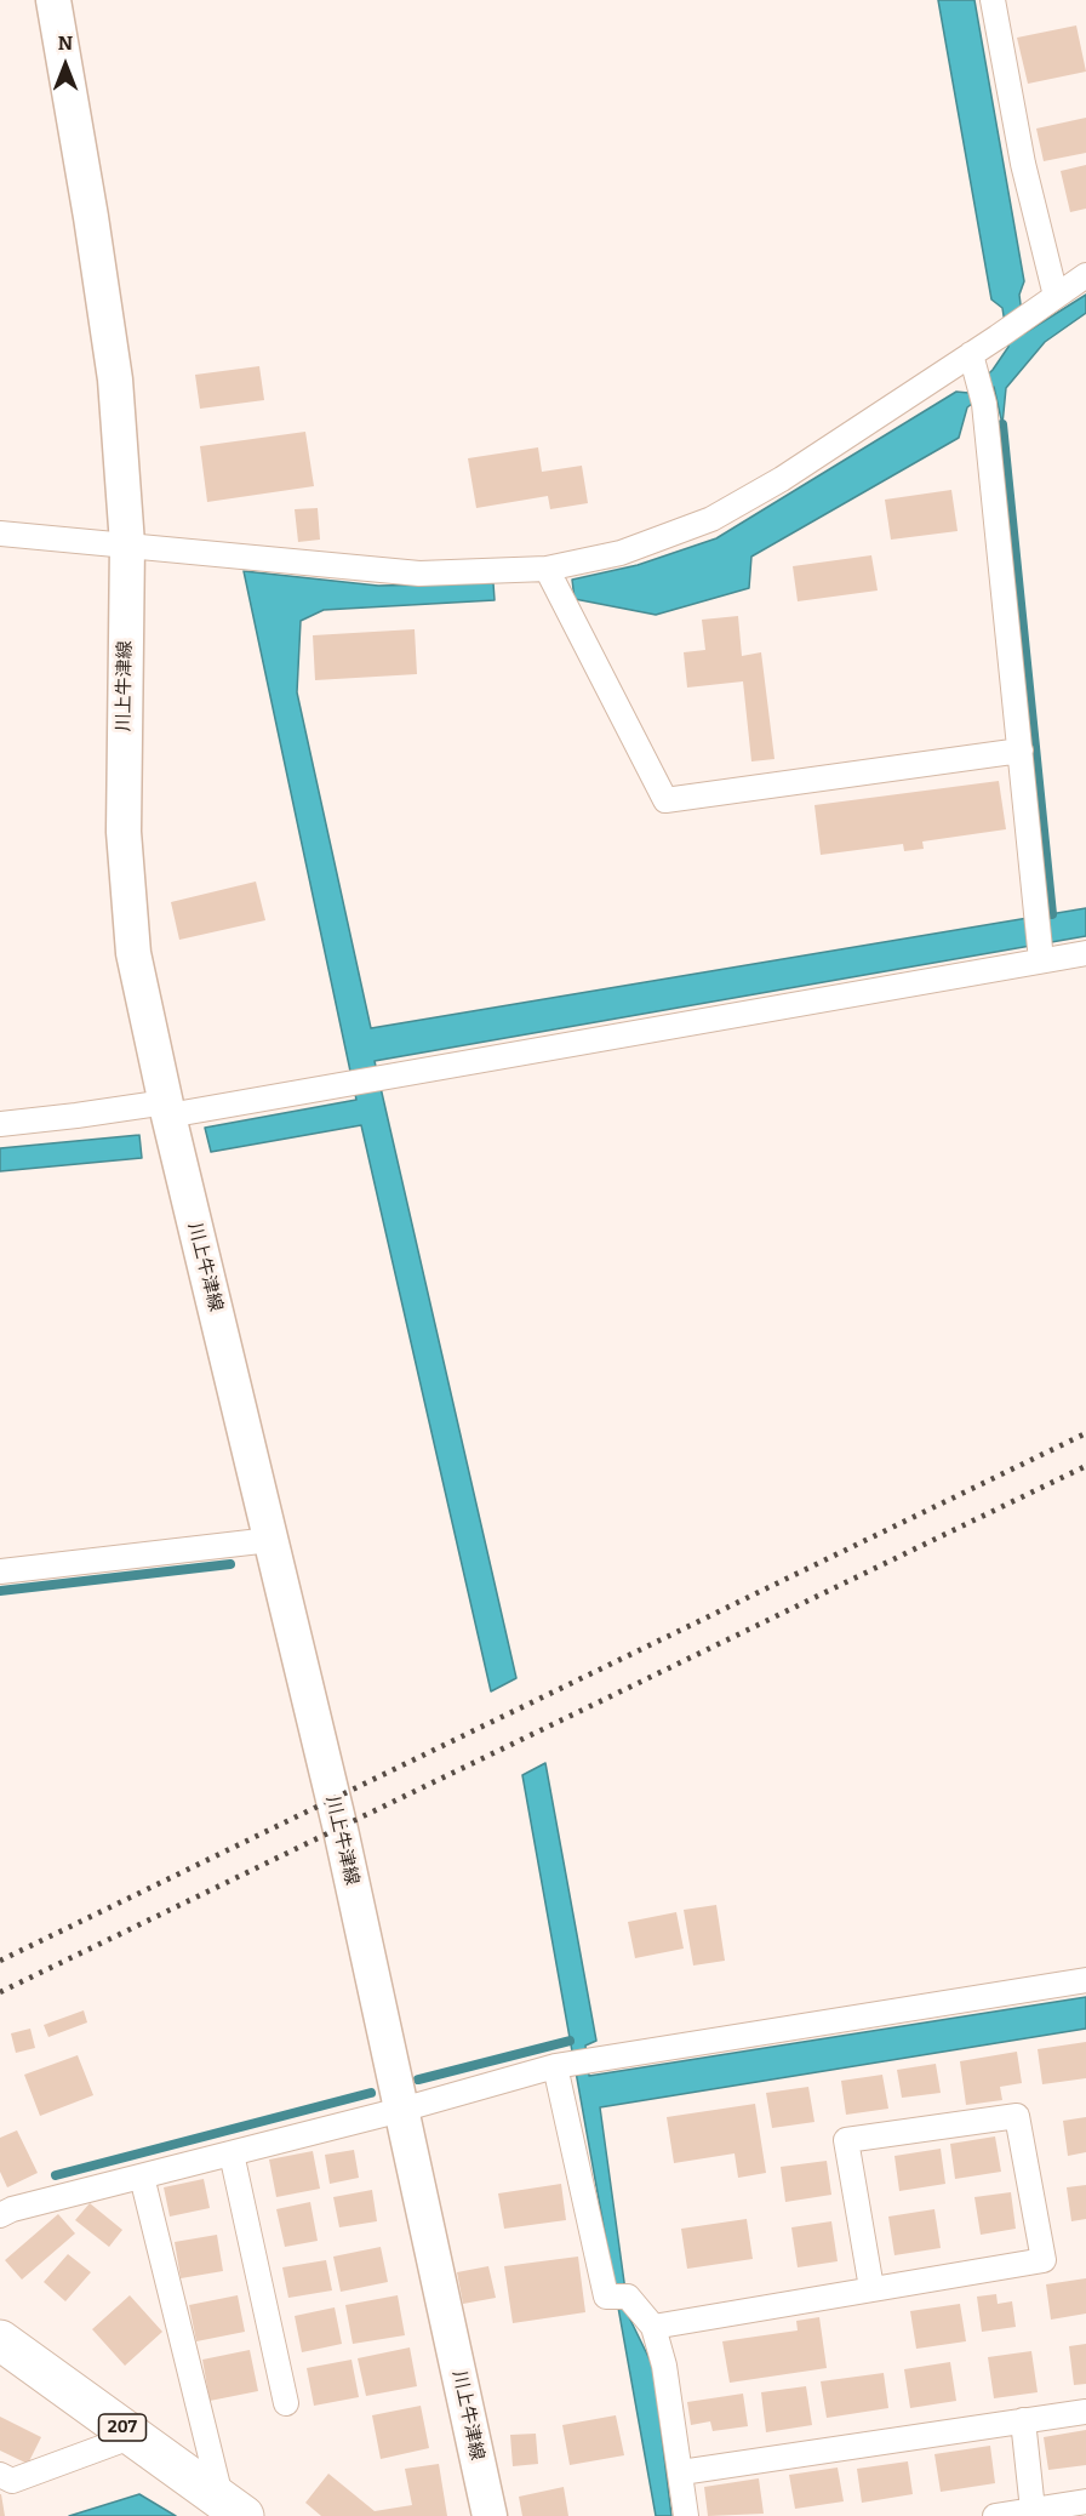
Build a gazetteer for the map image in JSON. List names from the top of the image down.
{
  "streets": {
    "highway": ["207"],
    "main road": ["川上牛津線"]
  },
  "north": "top"
}
